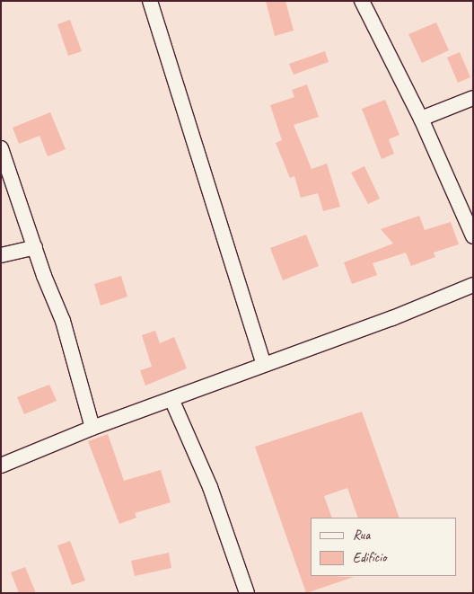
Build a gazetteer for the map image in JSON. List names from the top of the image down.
{
  "legend": ["Rua", "Edifício"]
}
